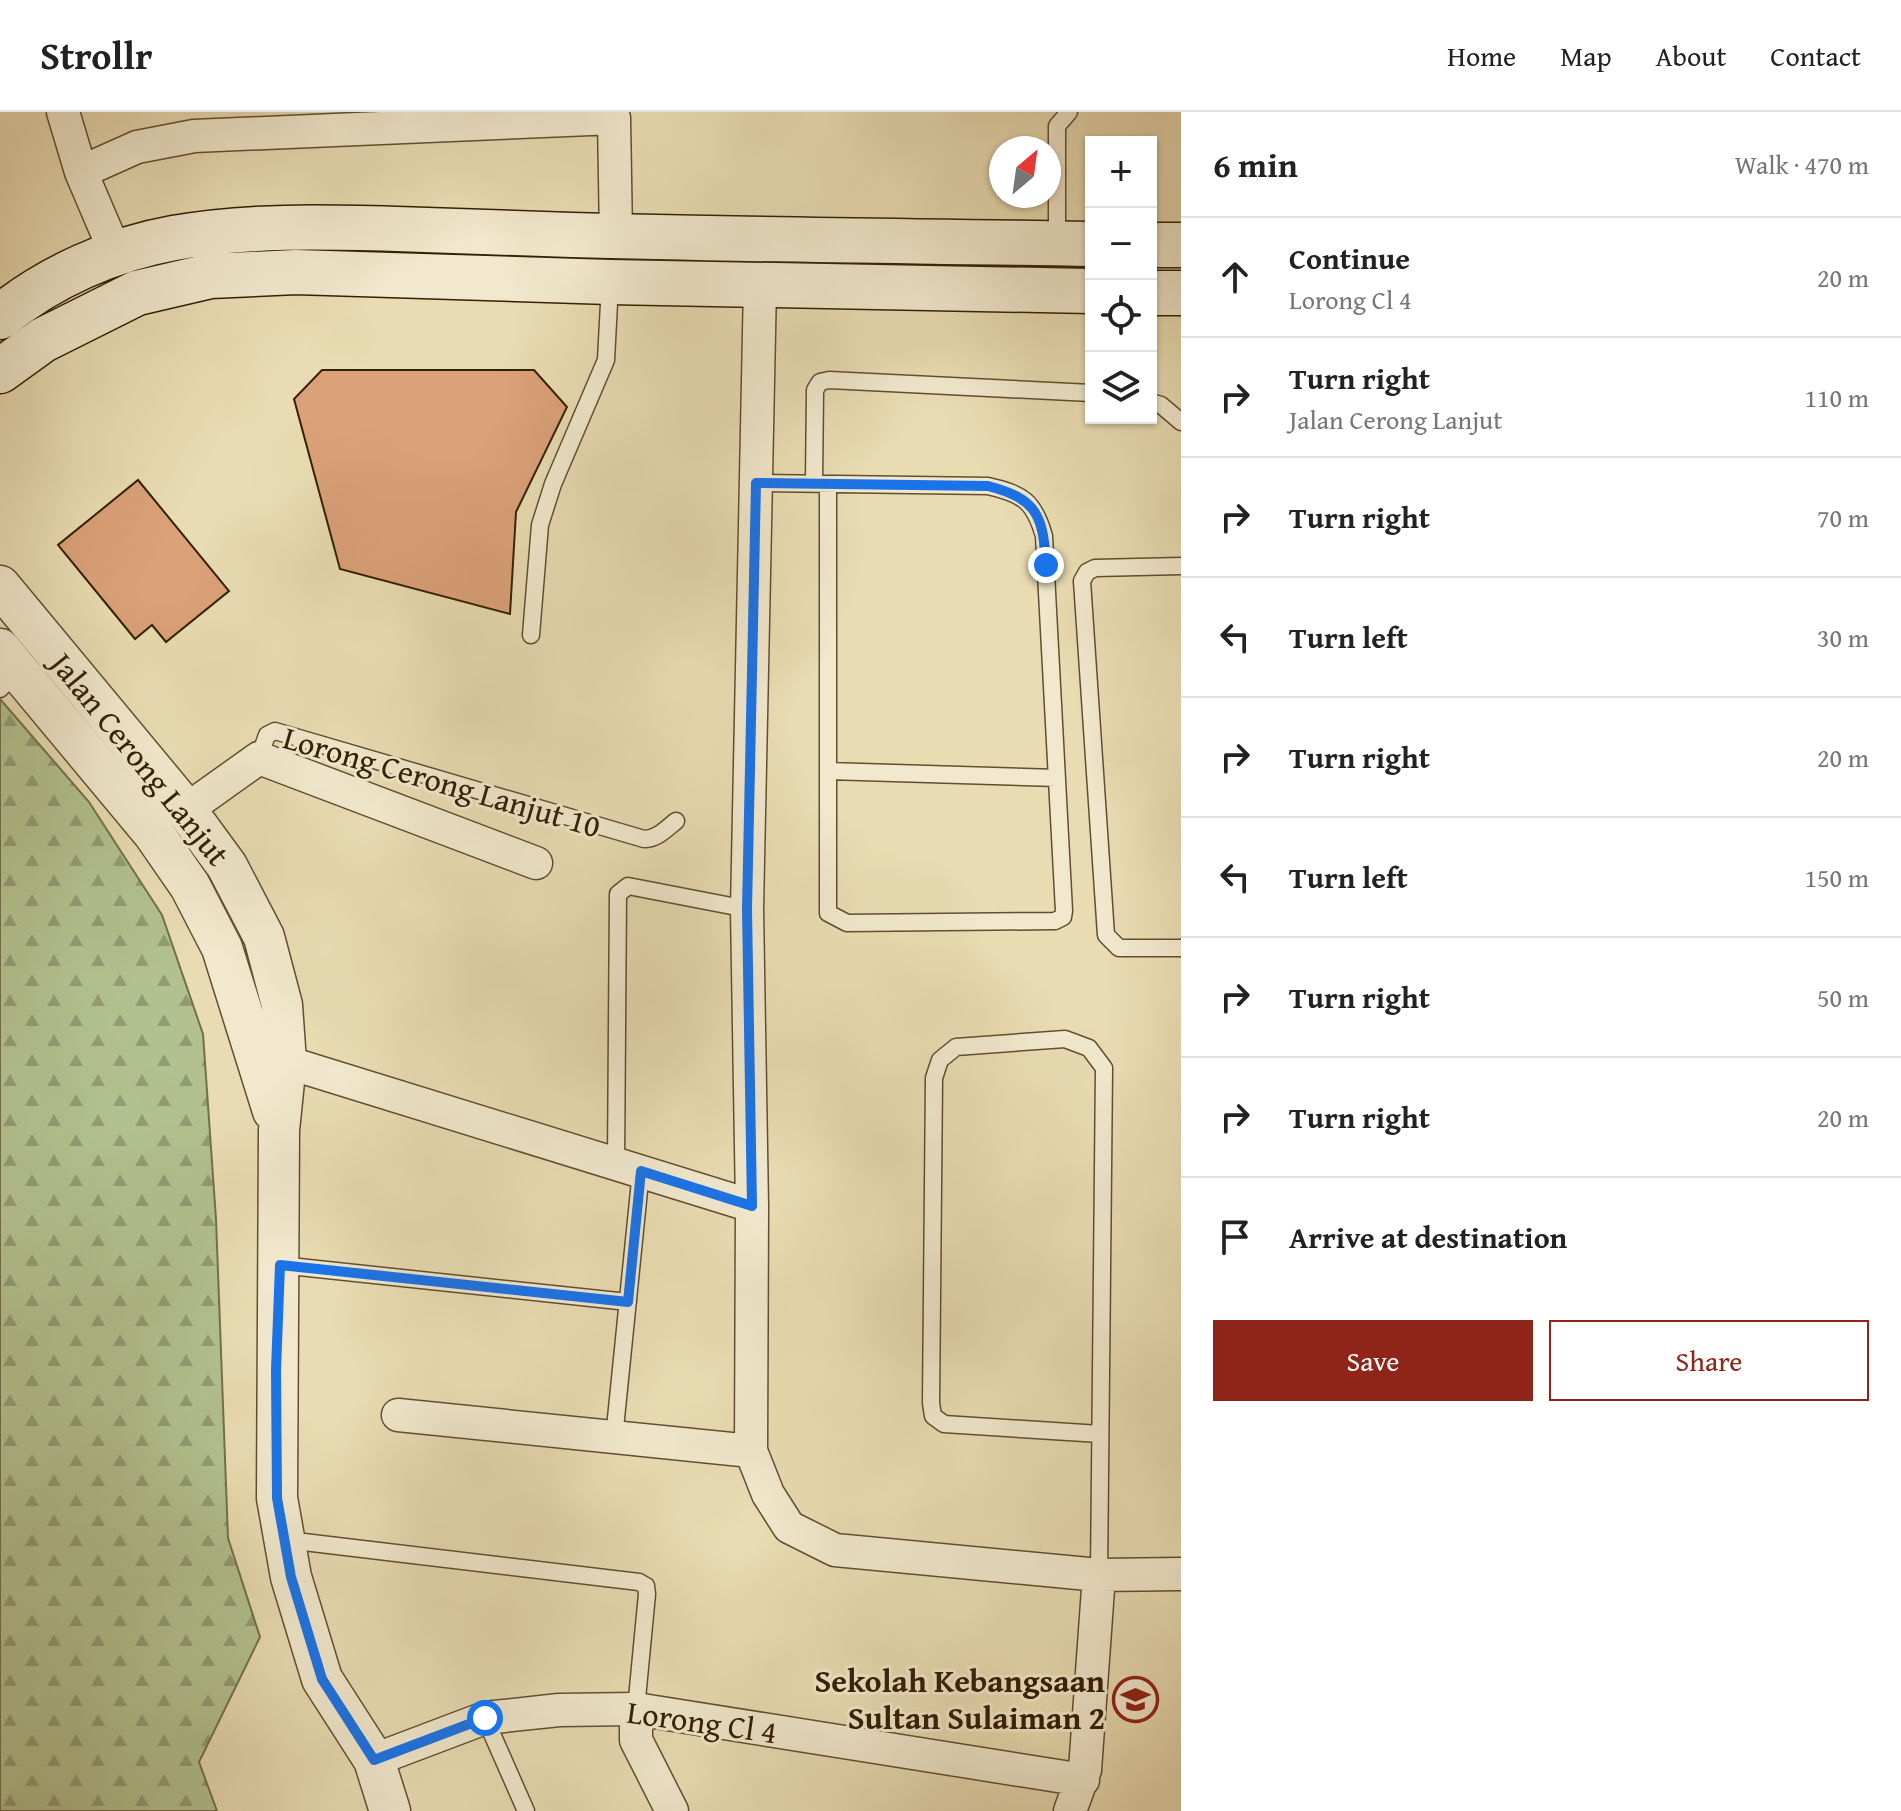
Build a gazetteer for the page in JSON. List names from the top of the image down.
{
  "streets": {
    "street": ["Jalan Cerong Lanjut", "Lorong Cerong Lanjut 10", "Lorong Cl 4"]
  },
  "crossings": [
    ["Jalan Cerong Lanjut", "Lorong Cerong Lanjut 10"],
    ["Jalan Cerong Lanjut", "Lorong Cl 4"]
  ],
  "places": {
    "school or university": ["Sekolah Kebangsaan Sultan Sulaiman 2"]
  },
  "north": "top right",
  "page": {
    "header": "Strollr",
    "nav": [
      "Home",
      "Map",
      "About",
      "Contact"
    ],
    "heading": ["6 min", "Walk · 470 m"],
    "map_buttons": ["+", "−"],
    "list": [
      ["Continue", "Lorong Cl 4", "20 m"],
      ["Turn right", "Jalan Cerong Lanjut", "110 m"],
      ["Turn right", "70 m"],
      ["Turn left", "30 m"],
      ["Turn right", "20 m"],
      ["Turn left", "150 m"],
      ["Turn right", "50 m"],
      ["Turn right", "20 m"],
      "Arrive at destination"
    ],
    "buttons": ["Save", "Share"]
  }
}
